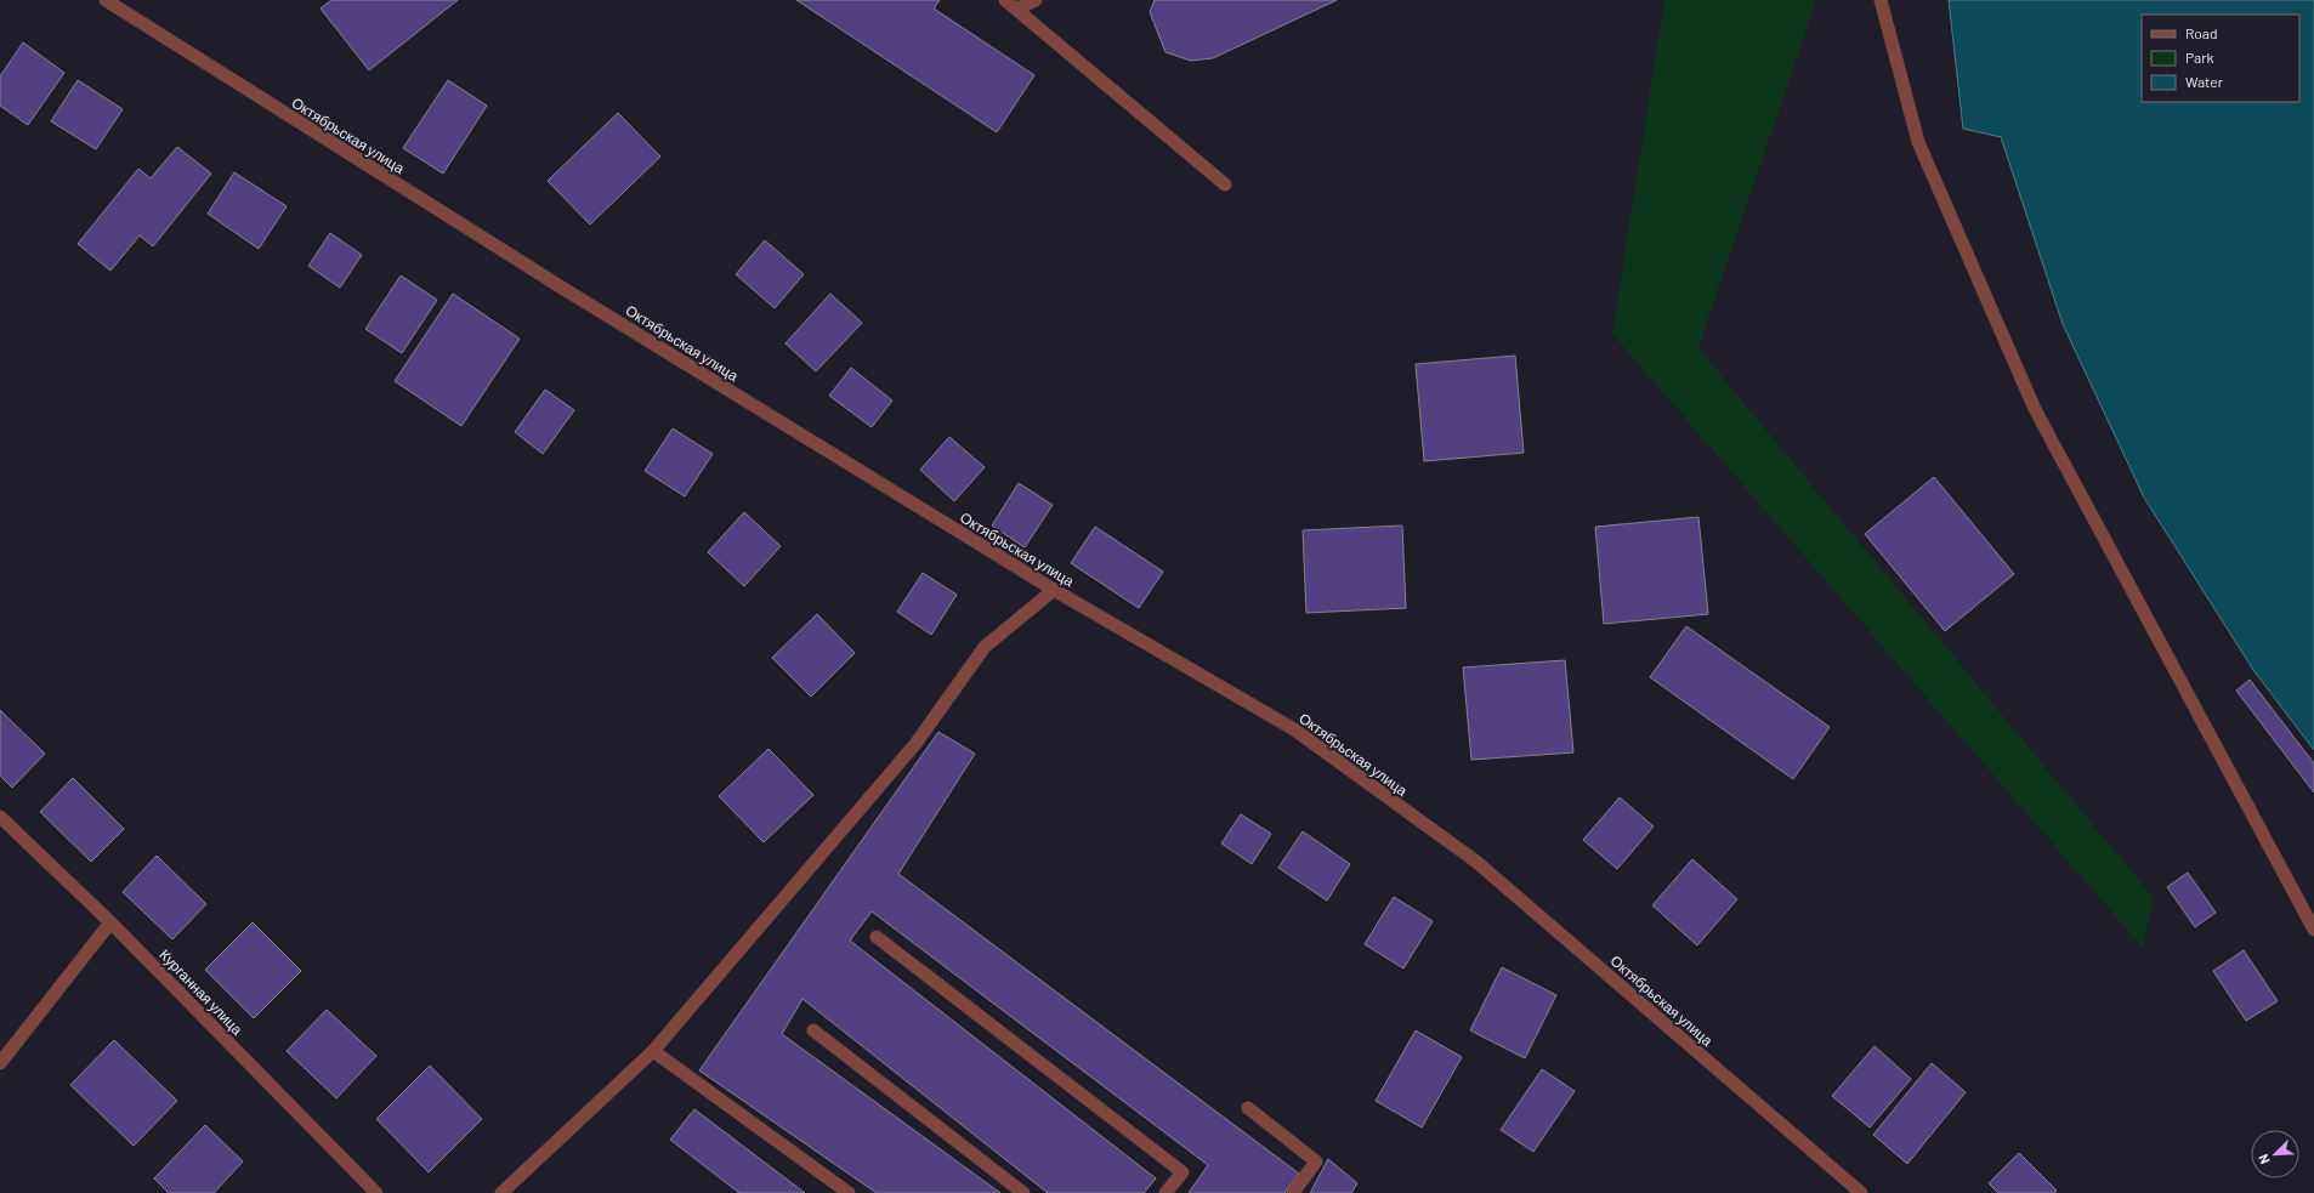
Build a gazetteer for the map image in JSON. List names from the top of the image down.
{
  "streets": {
    "street": ["Октябрьская улица", "Курганная улица"]
  },
  "legend": ["Road", "Park", "Water"],
  "north": "bottom left"
}
